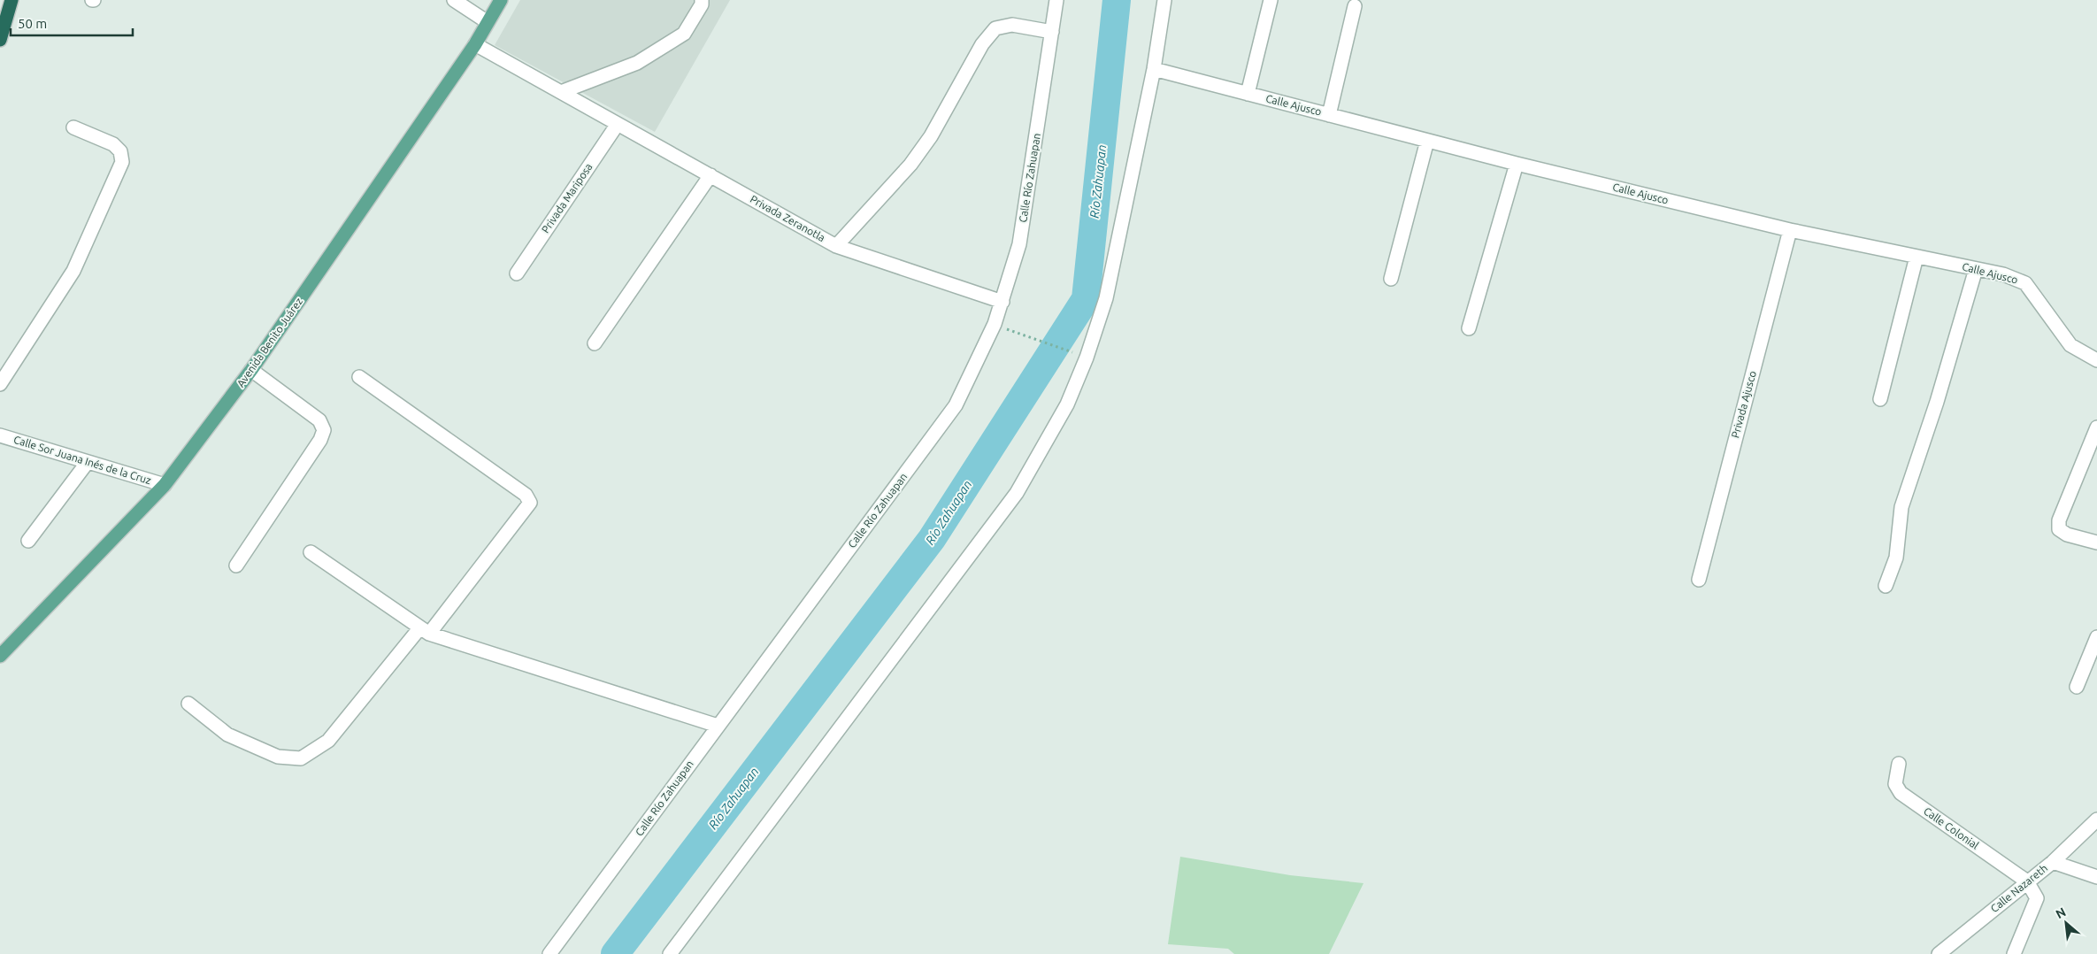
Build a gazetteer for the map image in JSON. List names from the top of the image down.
{
  "streets": {
    "main road": ["Avenida Benito Juárez"],
    "street": [
      "Calle Ajusco",
      "Calle Río Zahuapan",
      "Privada Mariposa",
      "Privada Zeranotla",
      "Privada Ajusco",
      "Calle Sor Juana Inés de la Cruz",
      "Calle Colonial",
      "Calle Nazareth"
    ]
  },
  "crossings": [
    ["Calle Ajusco", "Privada Ajusco"],
    ["Calle Río Zahuapan", "Privada Zeranotla"],
    ["Privada Mariposa", "Privada Zeranotla"],
    ["Privada Zeranotla", "Avenida Benito Juárez"],
    ["Avenida Benito Juárez", "Calle Sor Juana Inés de la Cruz"],
    ["Calle Colonial", "Calle Nazareth"]
  ],
  "water": ["Río Zahuapan"],
  "scale_bar": "50 m",
  "north": "top left"
}
